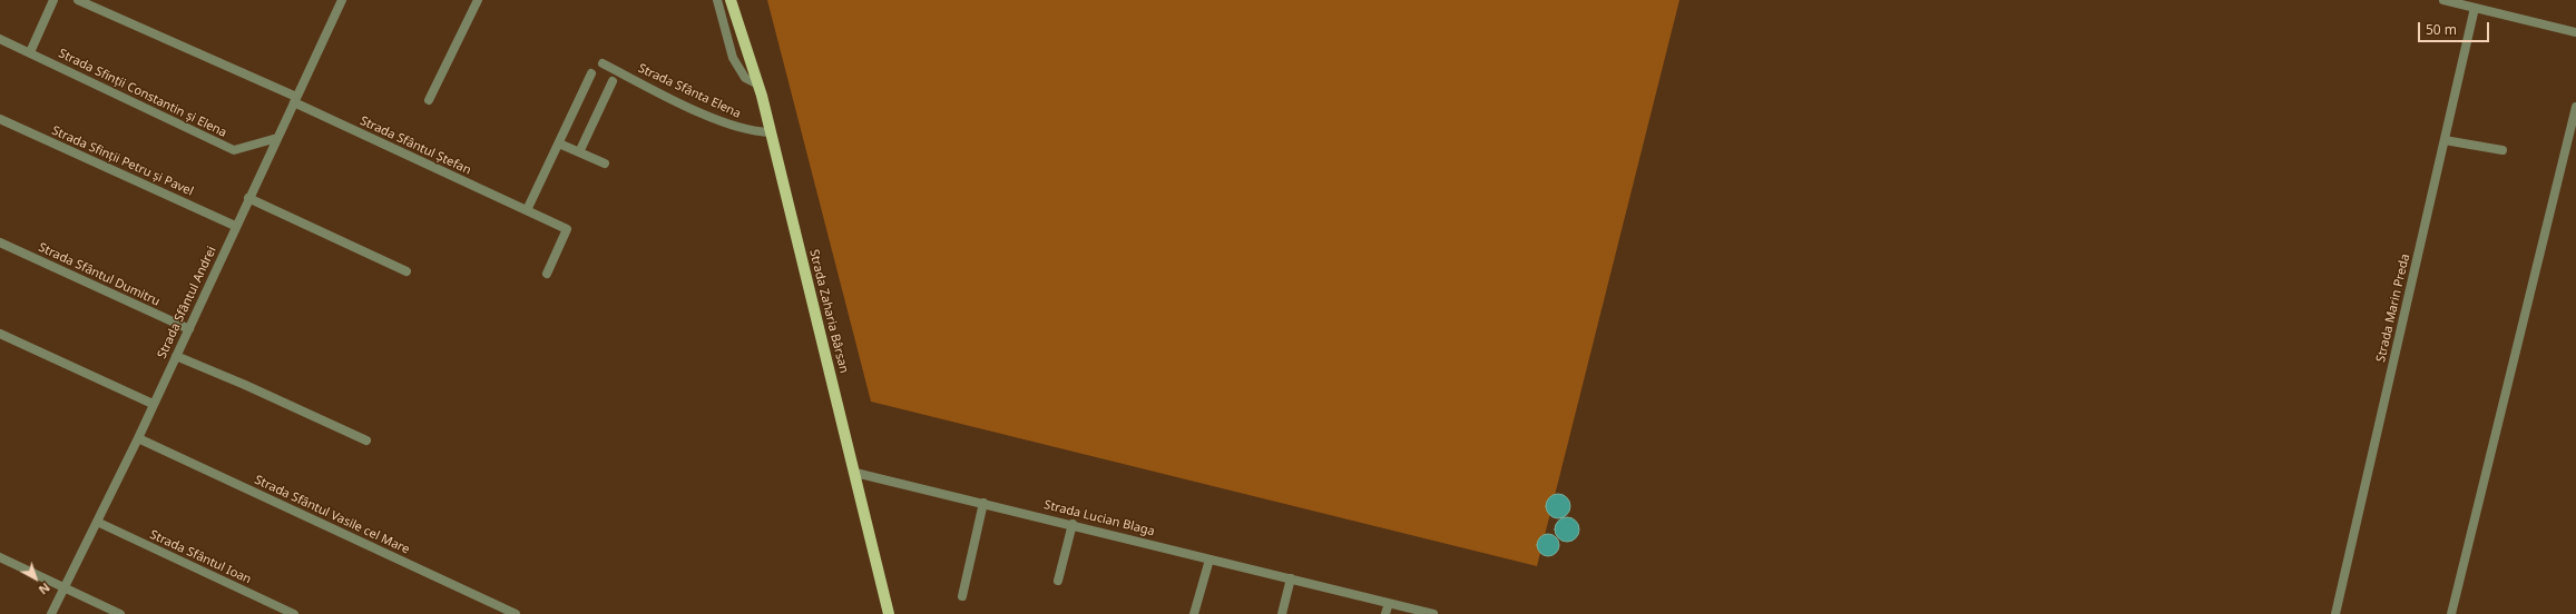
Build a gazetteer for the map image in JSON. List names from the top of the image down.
{
  "streets": {
    "main road": ["Strada Zaharia Bârsan"],
    "street": [
      "Strada Sfânta Elena",
      "Strada Sfinții Constantin și Elena",
      "Strada Sfântul Ștefan",
      "Strada Sfinții Petru și Pavel",
      "Strada Sfântul Dumitru",
      "Strada Sfântul Andrei",
      "Strada Marin Preda",
      "Strada Sfântul Vasile cel Mare",
      "Strada Lucian Blaga",
      "Strada Sfântul Ioan"
    ]
  },
  "crossings": [
    ["Strada Sfânta Elena", "Strada Zaharia Bârsan"],
    ["Strada Sfinții Constantin și Elena", "Strada Sfântul Andrei"],
    ["Strada Sfântul Ștefan", "Strada Sfântul Andrei"],
    ["Strada Sfinții Petru și Pavel", "Strada Sfântul Andrei"],
    ["Strada Sfântul Dumitru", "Strada Sfântul Andrei"],
    ["Strada Sfântul Andrei", "Strada Sfântul Vasile cel Mare"],
    ["Strada Sfântul Andrei", "Strada Sfântul Ioan"],
    ["Strada Zaharia Bârsan", "Strada Lucian Blaga"]
  ],
  "scale_bar": "50 m",
  "north": "bottom right"
}
